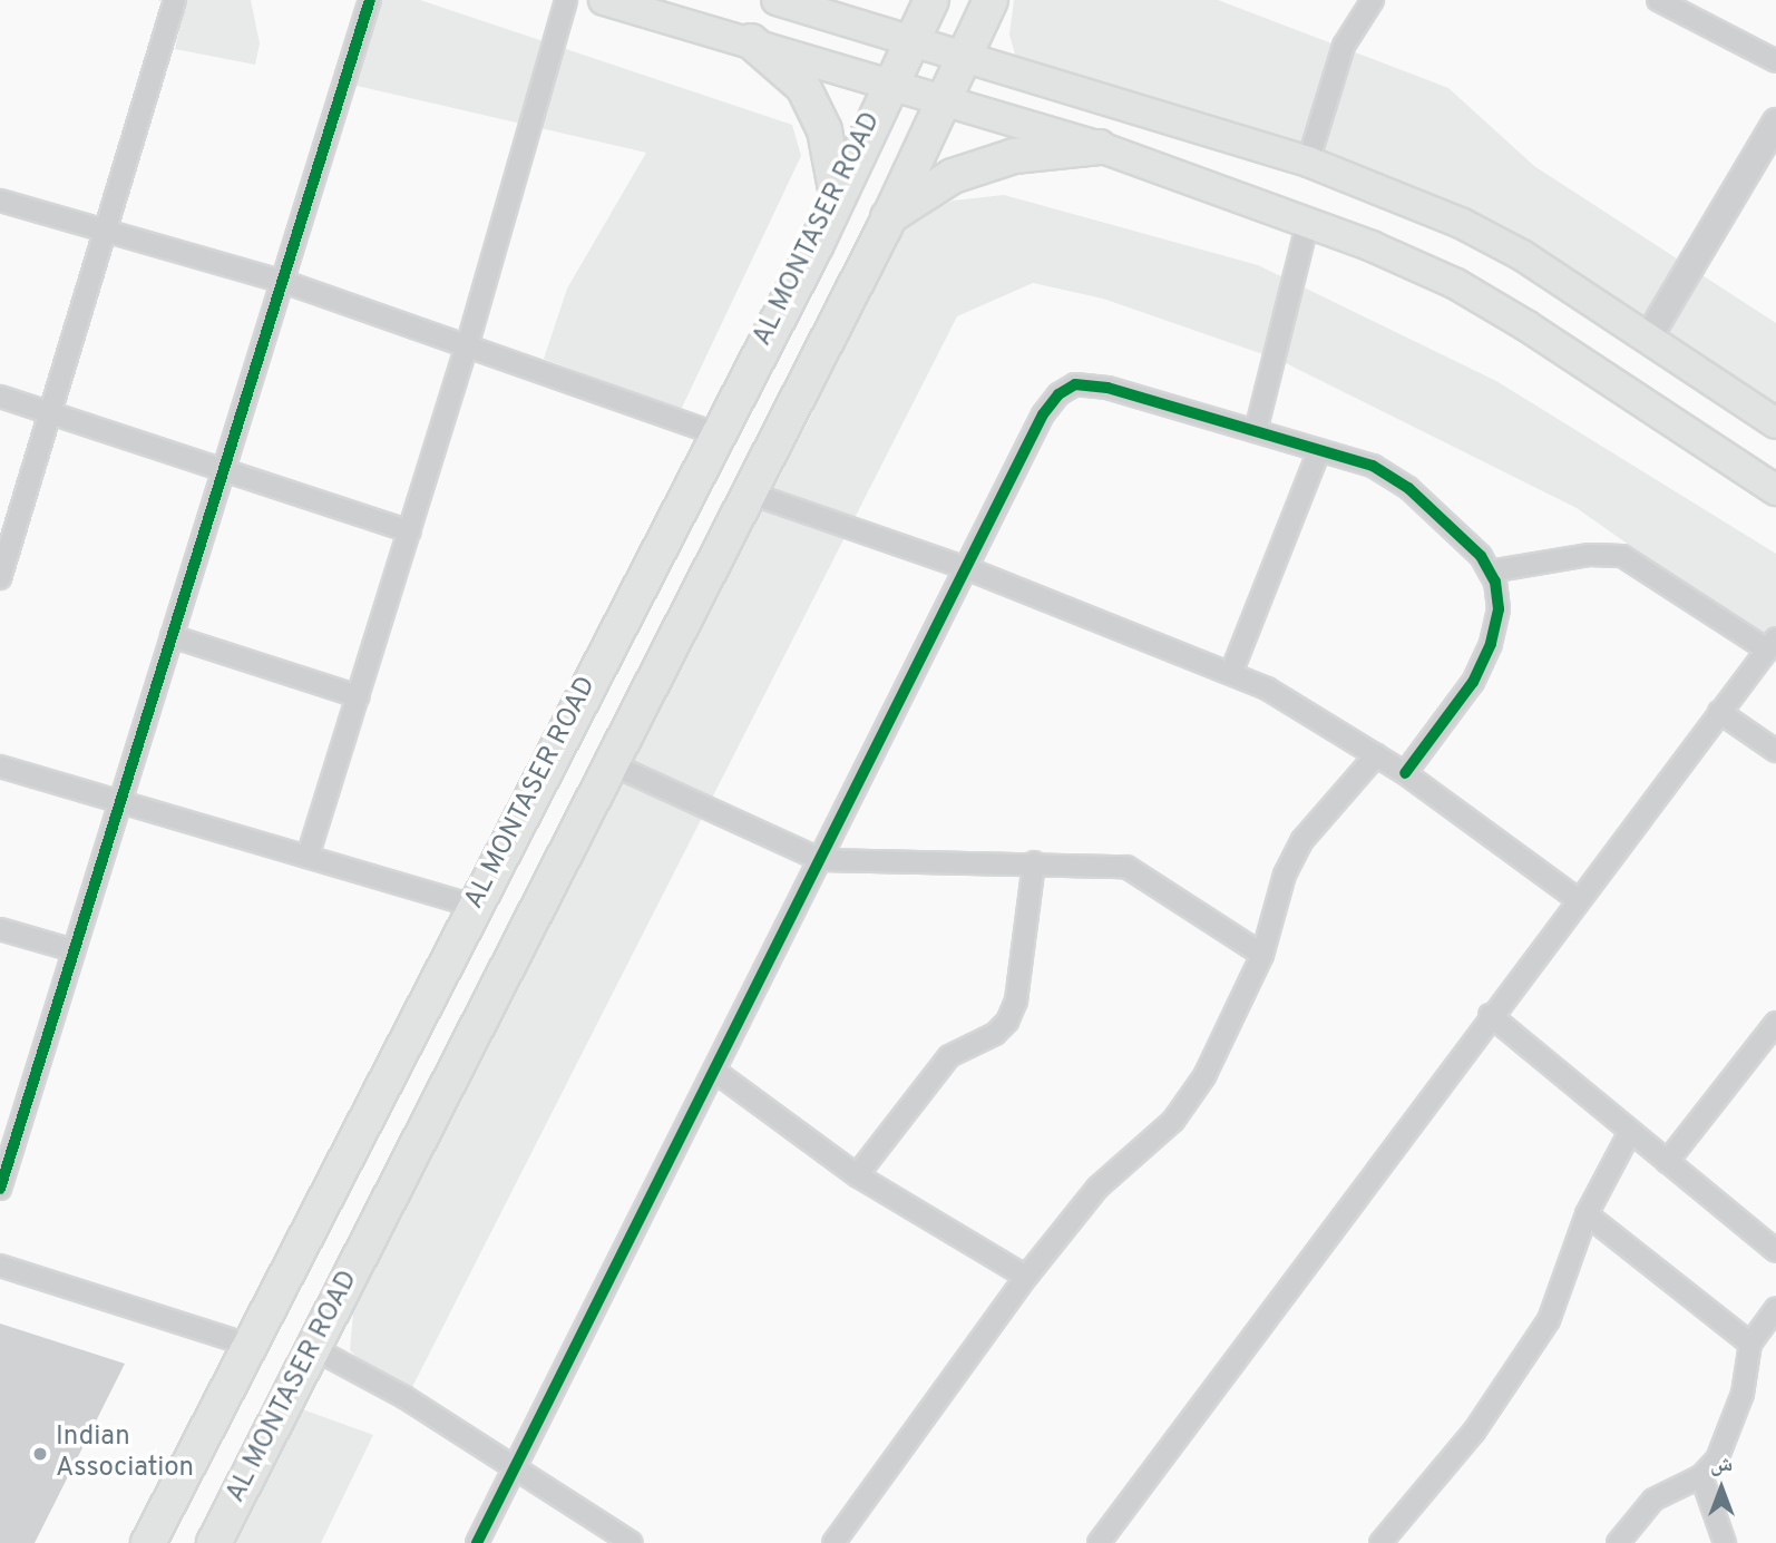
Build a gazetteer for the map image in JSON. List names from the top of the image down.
{
  "streets": {
    "main road": ["AL MONTASER ROAD"]
  },
  "places": ["Indian Association"],
  "north": "top"
}
